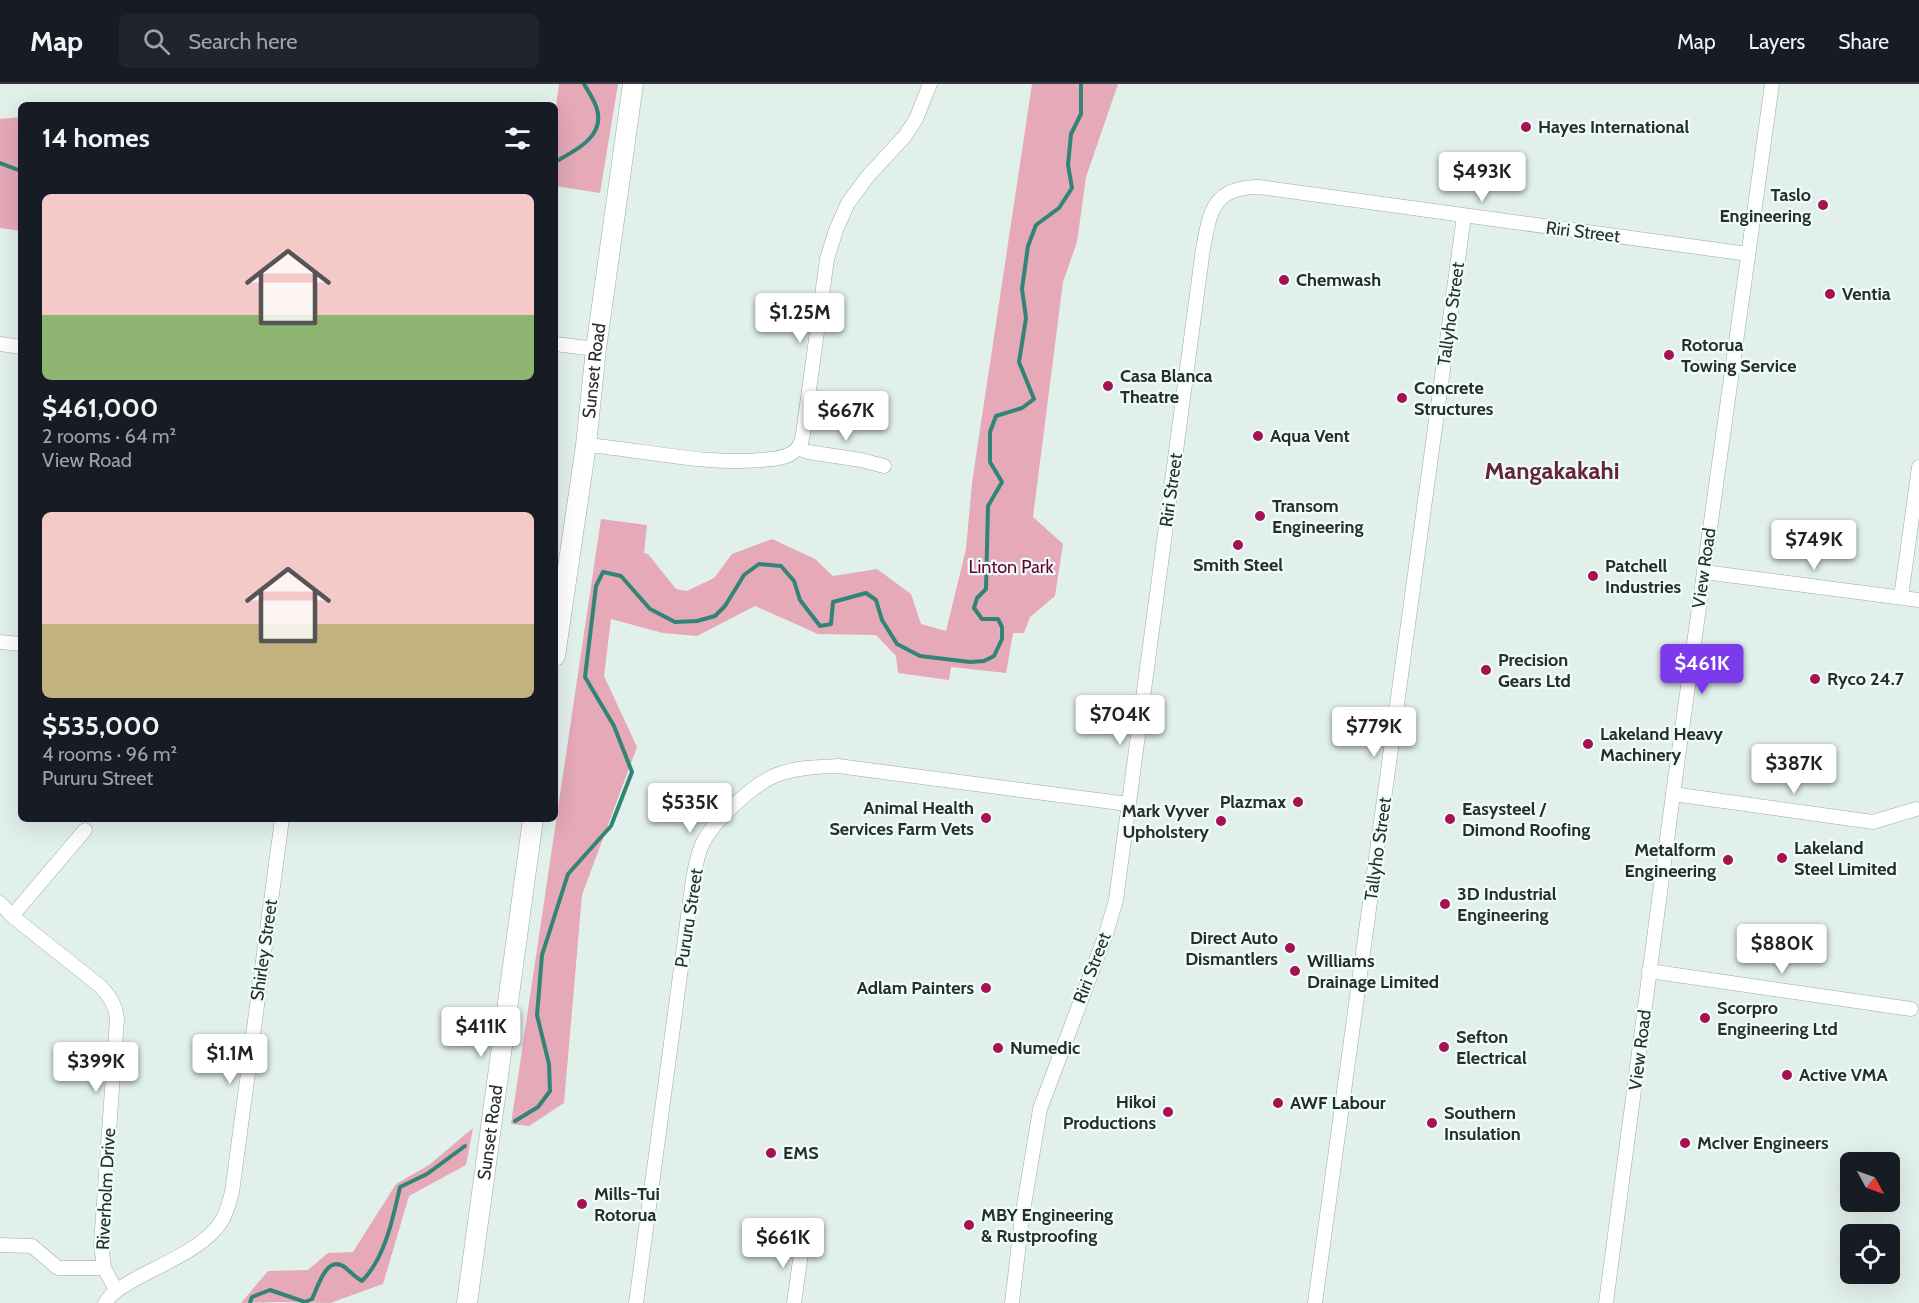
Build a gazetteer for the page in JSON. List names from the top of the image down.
{
  "streets": {
    "main road": ["Sunset Road"],
    "street": [
      "Riri Street",
      "Tallyho Street",
      "View Road",
      "Pururu Street",
      "Shirley Street",
      "Riverholm Drive"
    ]
  },
  "crossings": [
    ["Riri Street", "Tallyho Street"],
    ["Riri Street", "View Road"],
    ["Riri Street", "Pururu Street"],
    ["Shirley Street", "Riverholm Drive"]
  ],
  "districts": ["Mangakakahi"],
  "parks": ["Linton Park"],
  "places": [
    "Hayes International",
    "Taslo Engineering",
    "Chemwash",
    "Ventia",
    "Rotorua Towing Service",
    "Casa Blanca Theatre",
    "Concrete Structures",
    "Aqua Vent",
    "Transom Engineering",
    "Smith Steel",
    "Patchell Industries",
    "Precision Gears Ltd",
    "Ryco 24.7",
    "Lakeland Heavy Machinery",
    "Plazmax",
    "Animal Health Services Farm Vets",
    "Easysteel / Dimond Roofing",
    "Mark Vyver Upholstery",
    "Lakeland Steel Limited",
    "Metalform Engineering",
    "3D Industrial Engineering",
    "Direct Auto Dismantlers",
    "Williams Drainage Limited",
    "Adlam Painters",
    "Scorpro Engineering Ltd",
    "Sefton Electrical",
    "Numedic",
    "Active VMA",
    "AWF Labour",
    "Hikoi Productions",
    "Southern Insulation",
    "McIver Engineers",
    "EMS",
    "Mills-Tui Rotorua",
    "MBY Engineering & Rustproofing"
  ],
  "north": "bottom right",
  "page": {
    "header": "Map",
    "search": "Search here",
    "nav": ["Map", "Layers", "Share"],
    "heading": "14 homes",
    "price": [
      "$493K",
      "$1.25M",
      "$667K",
      "$749K",
      "$461K",
      "$704K",
      "$779K",
      "$387K",
      "$535K",
      "$880K",
      "$411K",
      "$1.1M",
      "$399K",
      "$661K"
    ],
    "list": [
      {
        "name": "$461,000",
        "note": "2 rooms · 64 m² · View Road"
      },
      {
        "name": "$535,000",
        "note": "4 rooms · 96 m² · Pururu Street"
      }
    ]
  }
}
